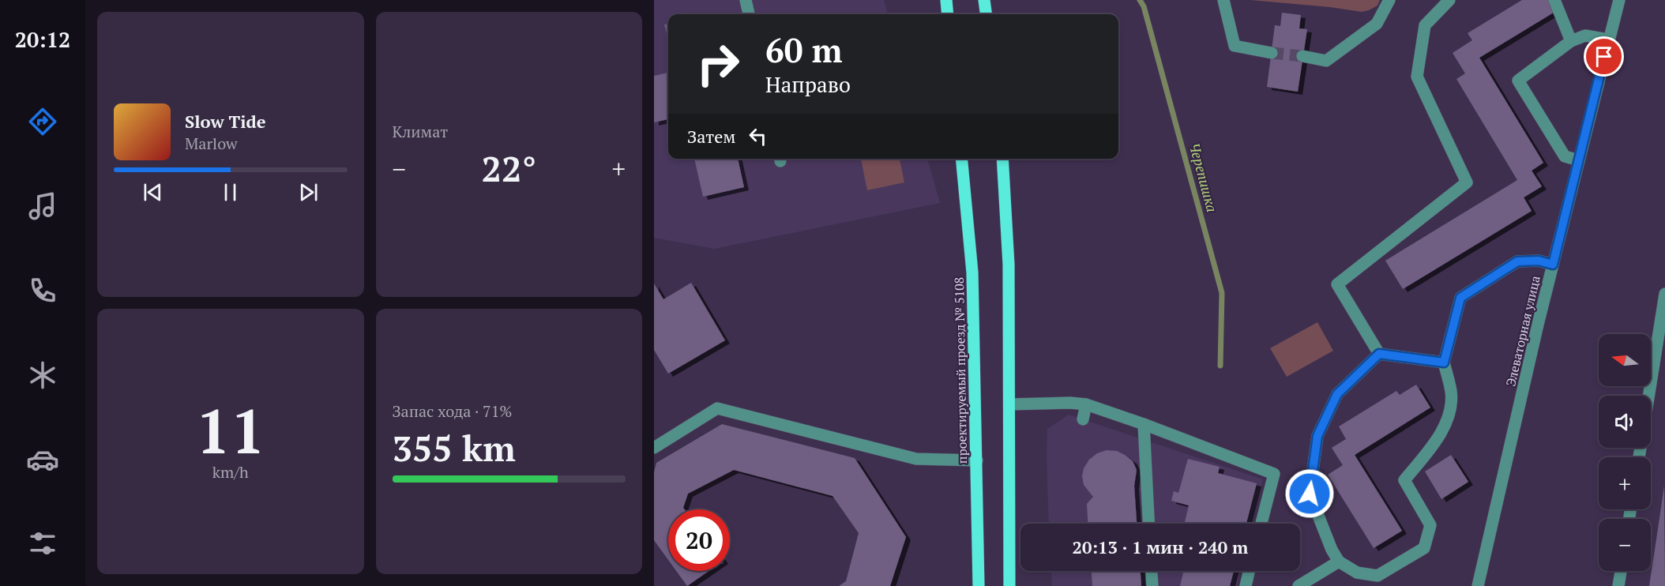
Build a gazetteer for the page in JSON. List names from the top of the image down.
{
  "streets": {
    "main road": ["проектируемый проезд № 5108"],
    "street": ["Элеваторная улица"]
  },
  "water": ["Черепишка"],
  "north": "left",
  "page": {
    "tabs": "20:12",
    "tile": [
      "Климат",
      ["11", "km/h"],
      ["Запас хода · 71%", "355 km"]
    ],
    "turn": ["60 m", "Направо"],
    "song": ["Slow Tide", "Marlow"],
    "then": "Затем",
    "heat": ["−", "22°", "+"],
    "map_buttons": ["+", "−"],
    "limit": "20",
    "trip": "20:13 · 1 мин · 240 m"
  }
}
